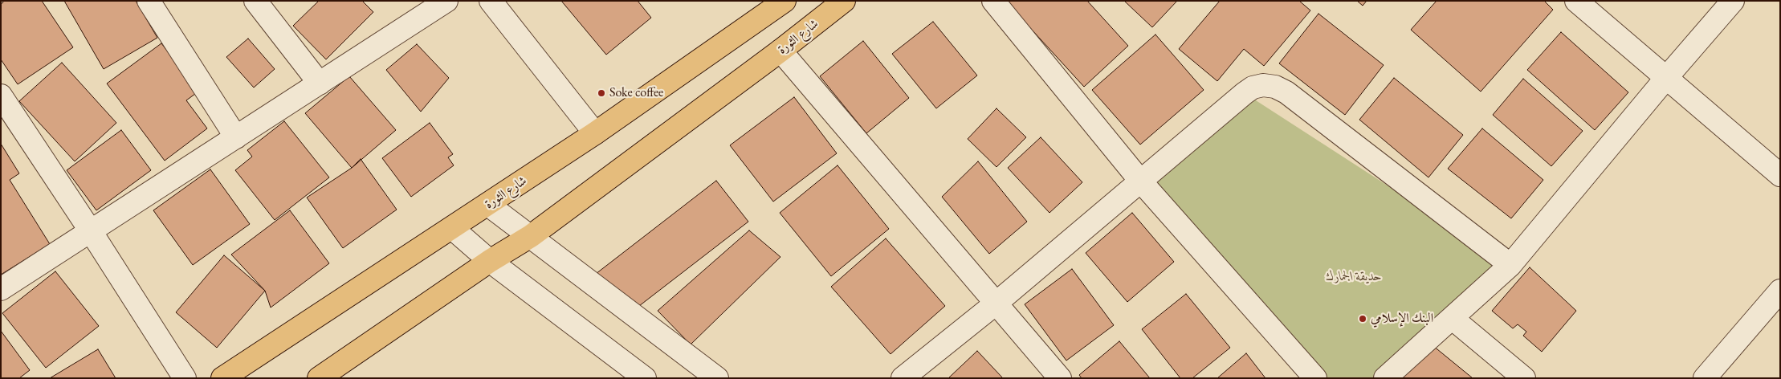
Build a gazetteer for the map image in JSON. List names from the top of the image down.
{
  "streets": {
    "main road": ["شارع الثورة"]
  },
  "parks": ["حديقة الجمارك"],
  "places": ["Soke coffee", "البنك الإسلامي"]
}
